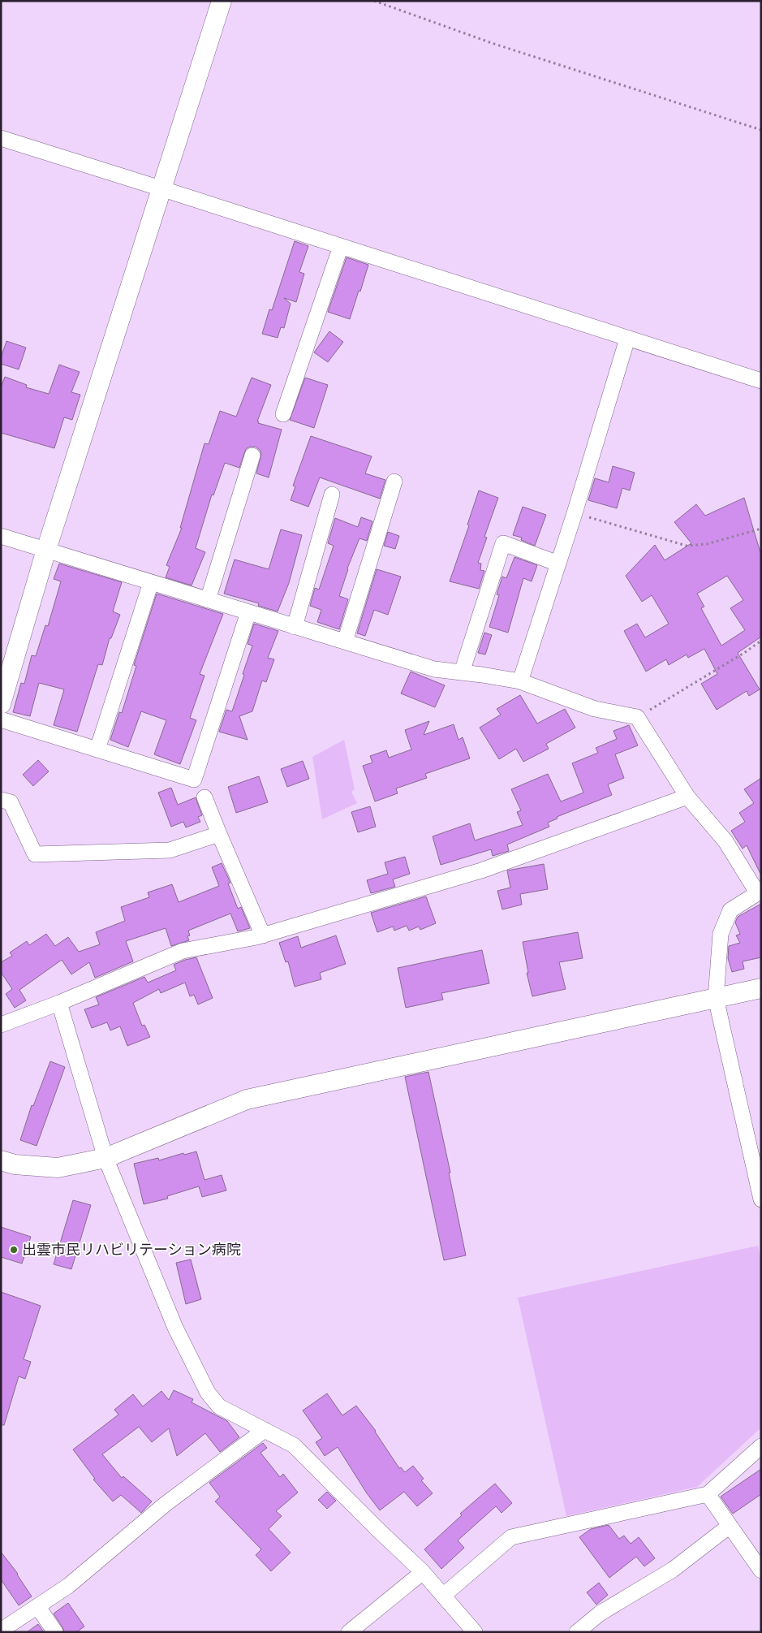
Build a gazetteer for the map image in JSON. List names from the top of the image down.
{
  "places": ["出雲市民リハビリテーション病院"]
}
